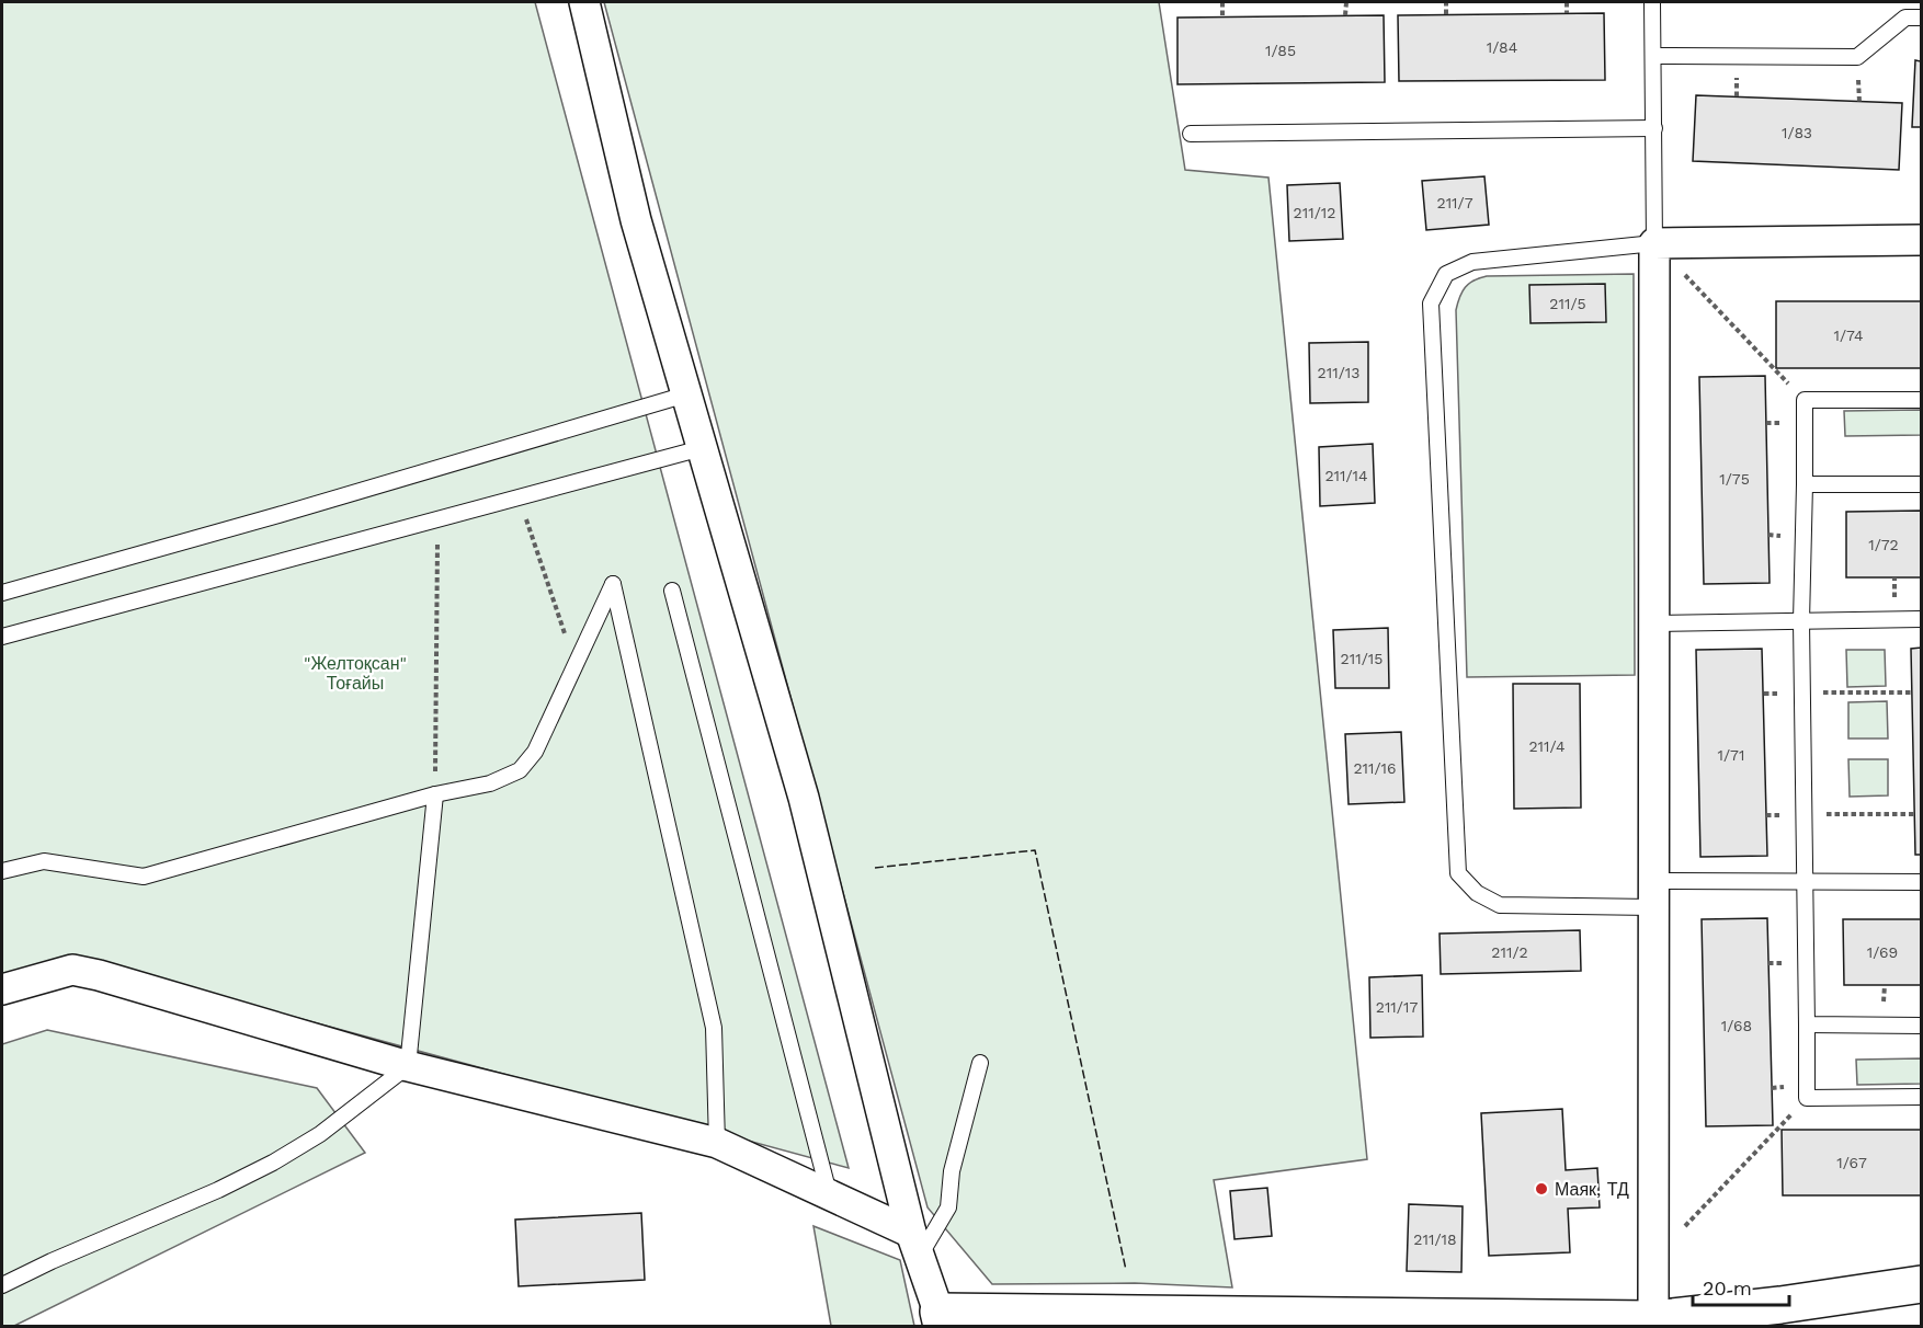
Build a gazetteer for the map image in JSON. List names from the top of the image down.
{
  "parks": ["\"Желтоқсан\" Тоғайы"],
  "places": ["Маяк, ТД"],
  "house_numbers": [
    "1/84",
    "1/85",
    "1/83",
    "211/7",
    "211/12",
    "211/5",
    "1/74",
    "211/13",
    "211/14",
    "1/75",
    "1/72",
    "211/15",
    "211/4",
    "1/71",
    "211/16",
    "211/2",
    "1/69",
    "211/17",
    "1/68",
    "1/67",
    "211/18"
  ],
  "scale_bar": "20 m"
}
